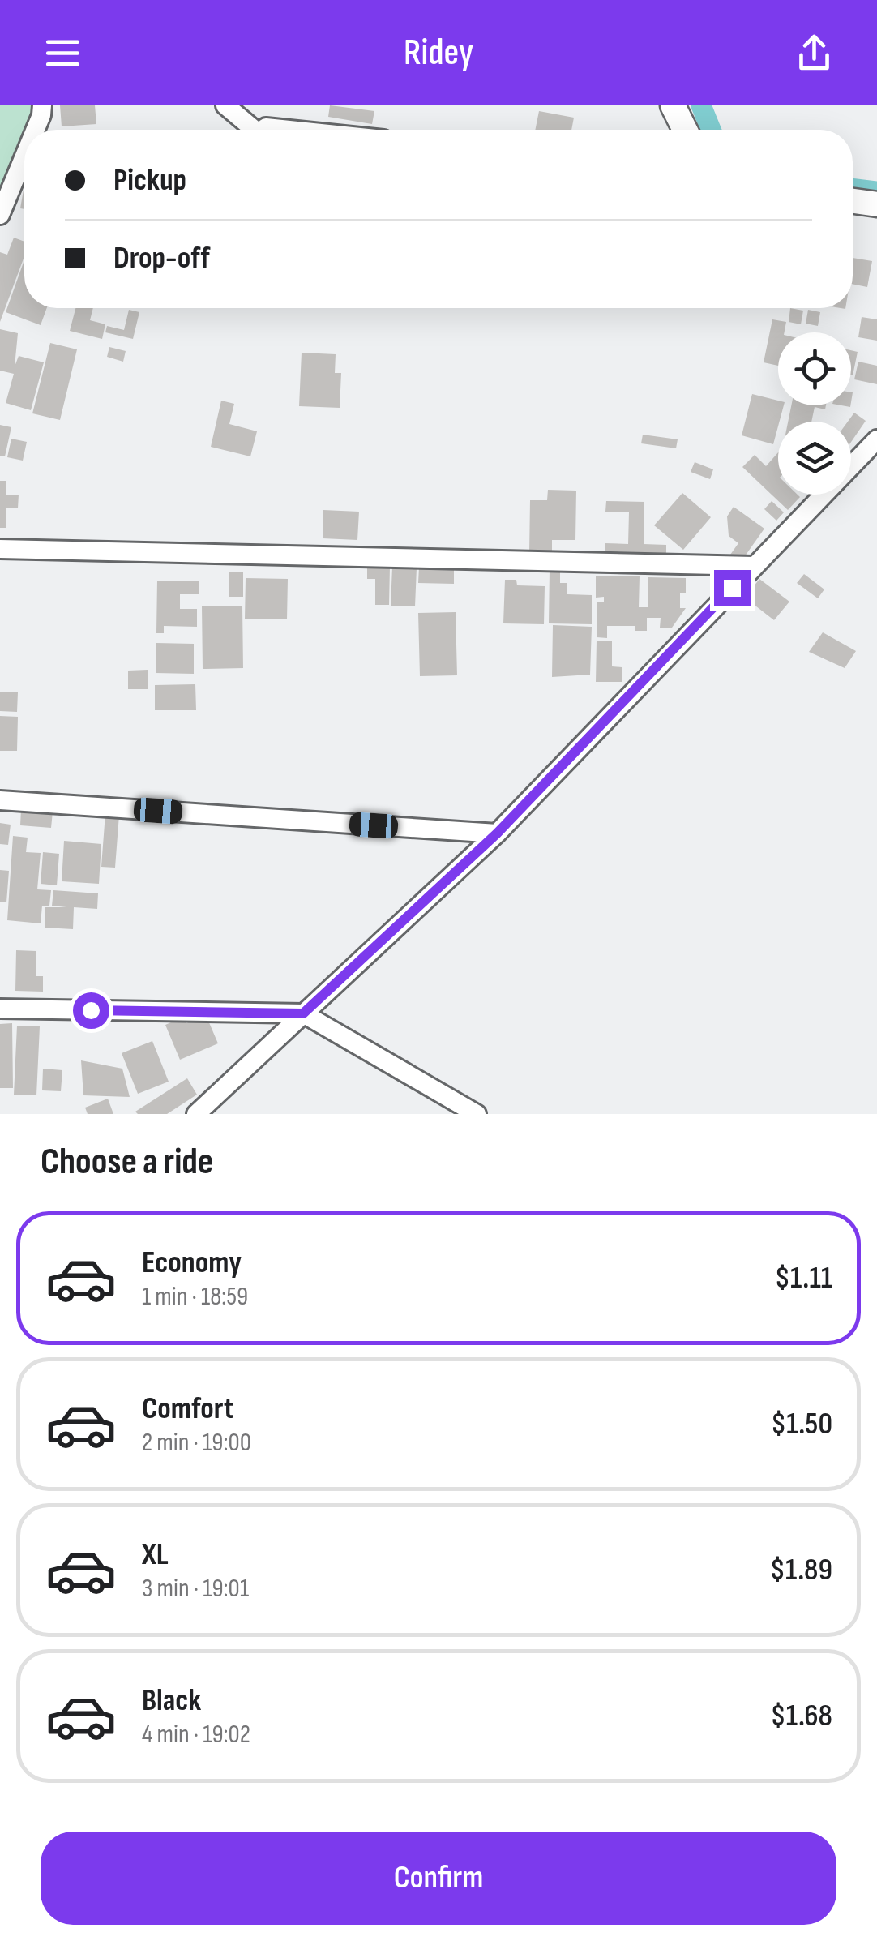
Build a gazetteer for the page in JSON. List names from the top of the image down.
{
  "page": {
    "header": "Ridey",
    "banner": ["Pickup", "Drop-off"],
    "heading": "Choose a ride",
    "list": [
      {
        "name": "Economy",
        "note": "1 min · 18:59",
        "value": "$1.11"
      },
      {
        "name": "Comfort",
        "note": "2 min · 19:00",
        "value": "$1.50"
      },
      {
        "name": "XL",
        "note": "3 min · 19:01",
        "value": "$1.89"
      },
      {
        "name": "Black",
        "note": "4 min · 19:02",
        "value": "$1.68"
      }
    ],
    "buttons": "Confirm"
  }
}
